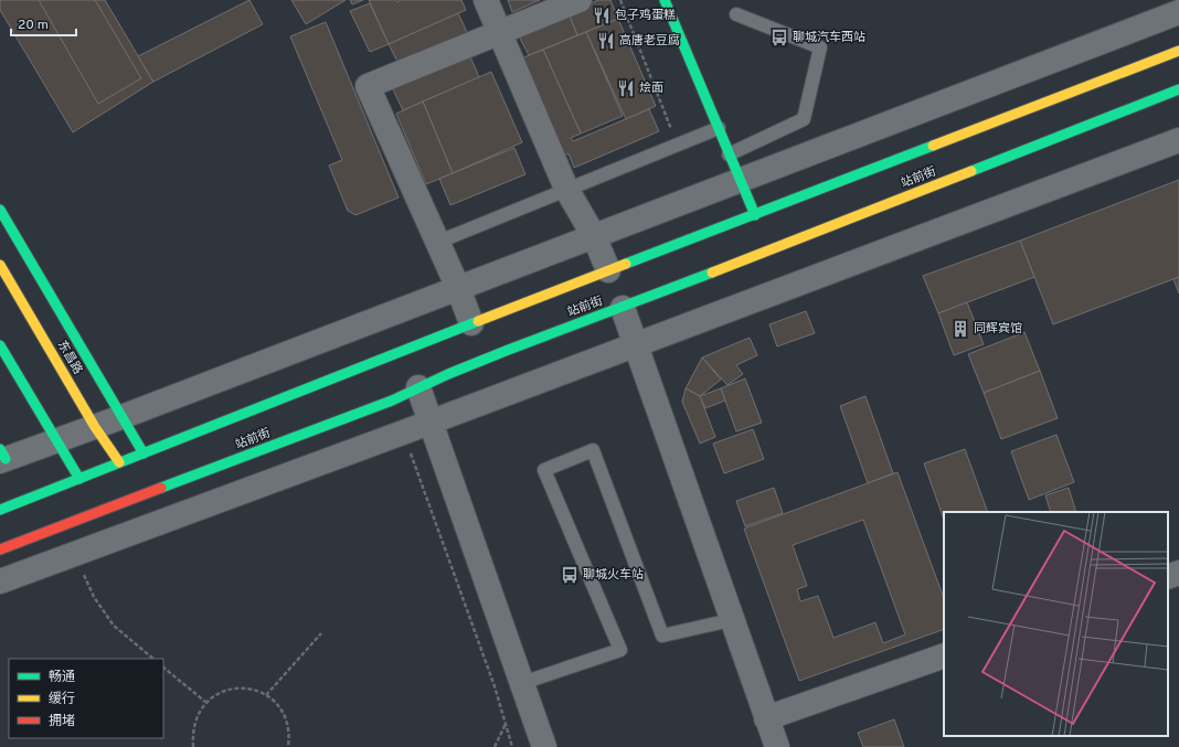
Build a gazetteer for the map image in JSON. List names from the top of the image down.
{
  "streets": {
    "main road": ["站前街", "东昌路"]
  },
  "crossings": [
    ["站前街", "东昌路"]
  ],
  "places": {
    "restaurant": ["包子鸡蛋糕", "高唐老豆腐", "烩面"],
    "bus stop": ["聊城汽车西站", "聊城火车站"],
    "building": ["同辉宾馆"]
  },
  "legend": ["畅通", "缓行", "拥堵"],
  "scale_bar": "20 m"
}
